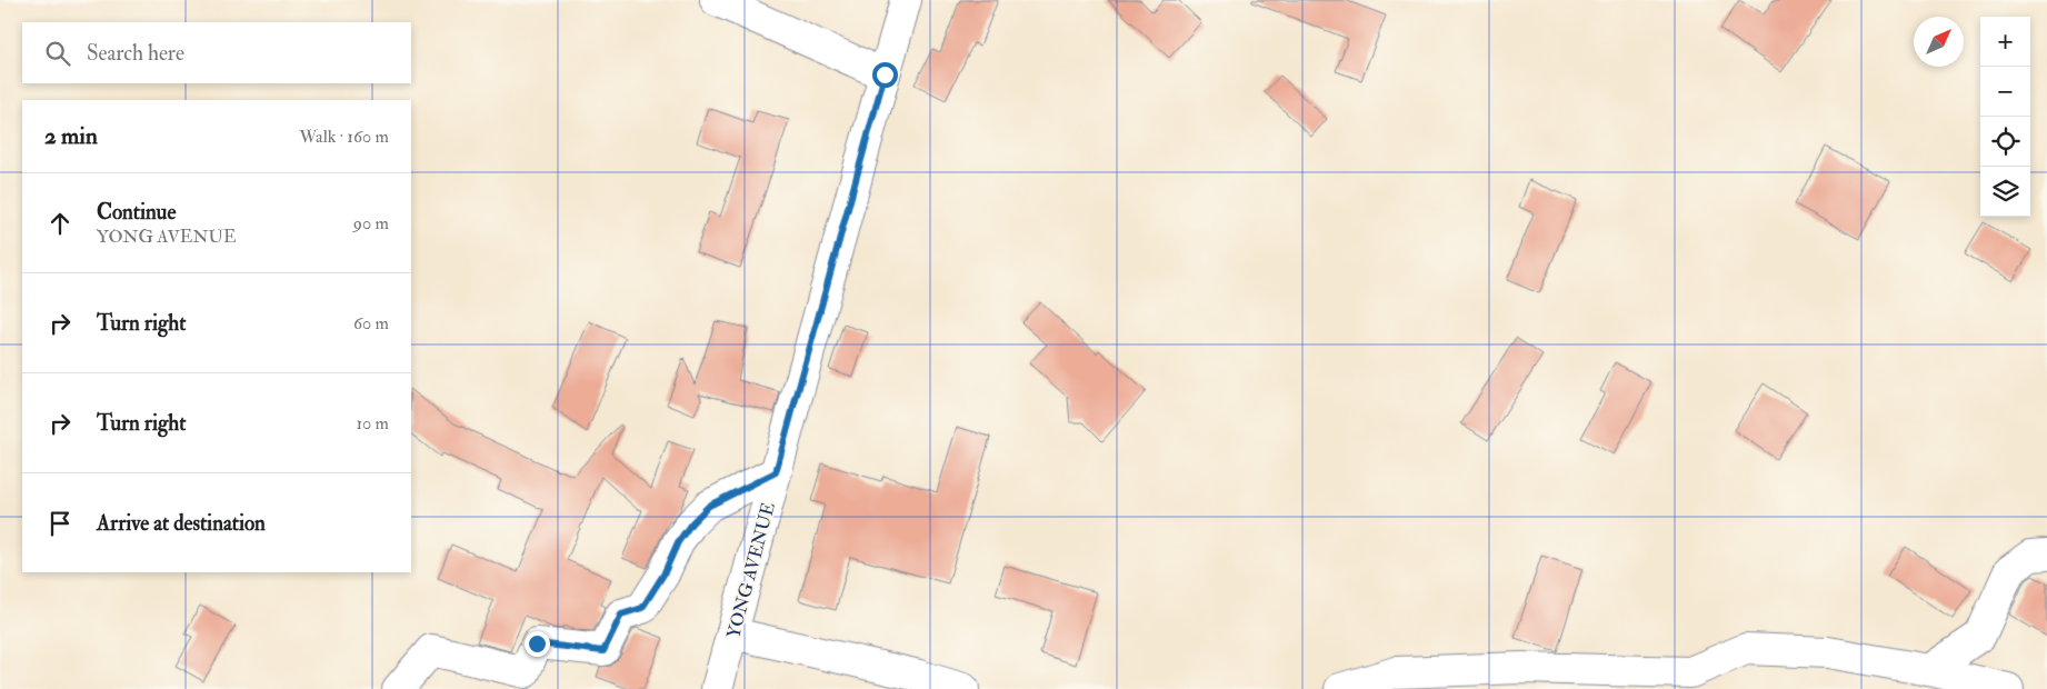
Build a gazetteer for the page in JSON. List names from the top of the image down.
{
  "streets": {
    "street": ["YONG AVENUE"]
  },
  "north": "top right",
  "page": {
    "map_buttons": ["+", "−"],
    "search": "Search here",
    "heading": ["2 min", "Walk · 160 m"],
    "list": [
      ["Continue", "YONG AVENUE", "90 m"],
      ["Turn right", "60 m"],
      ["Turn right", "10 m"],
      "Arrive at destination"
    ]
  }
}
